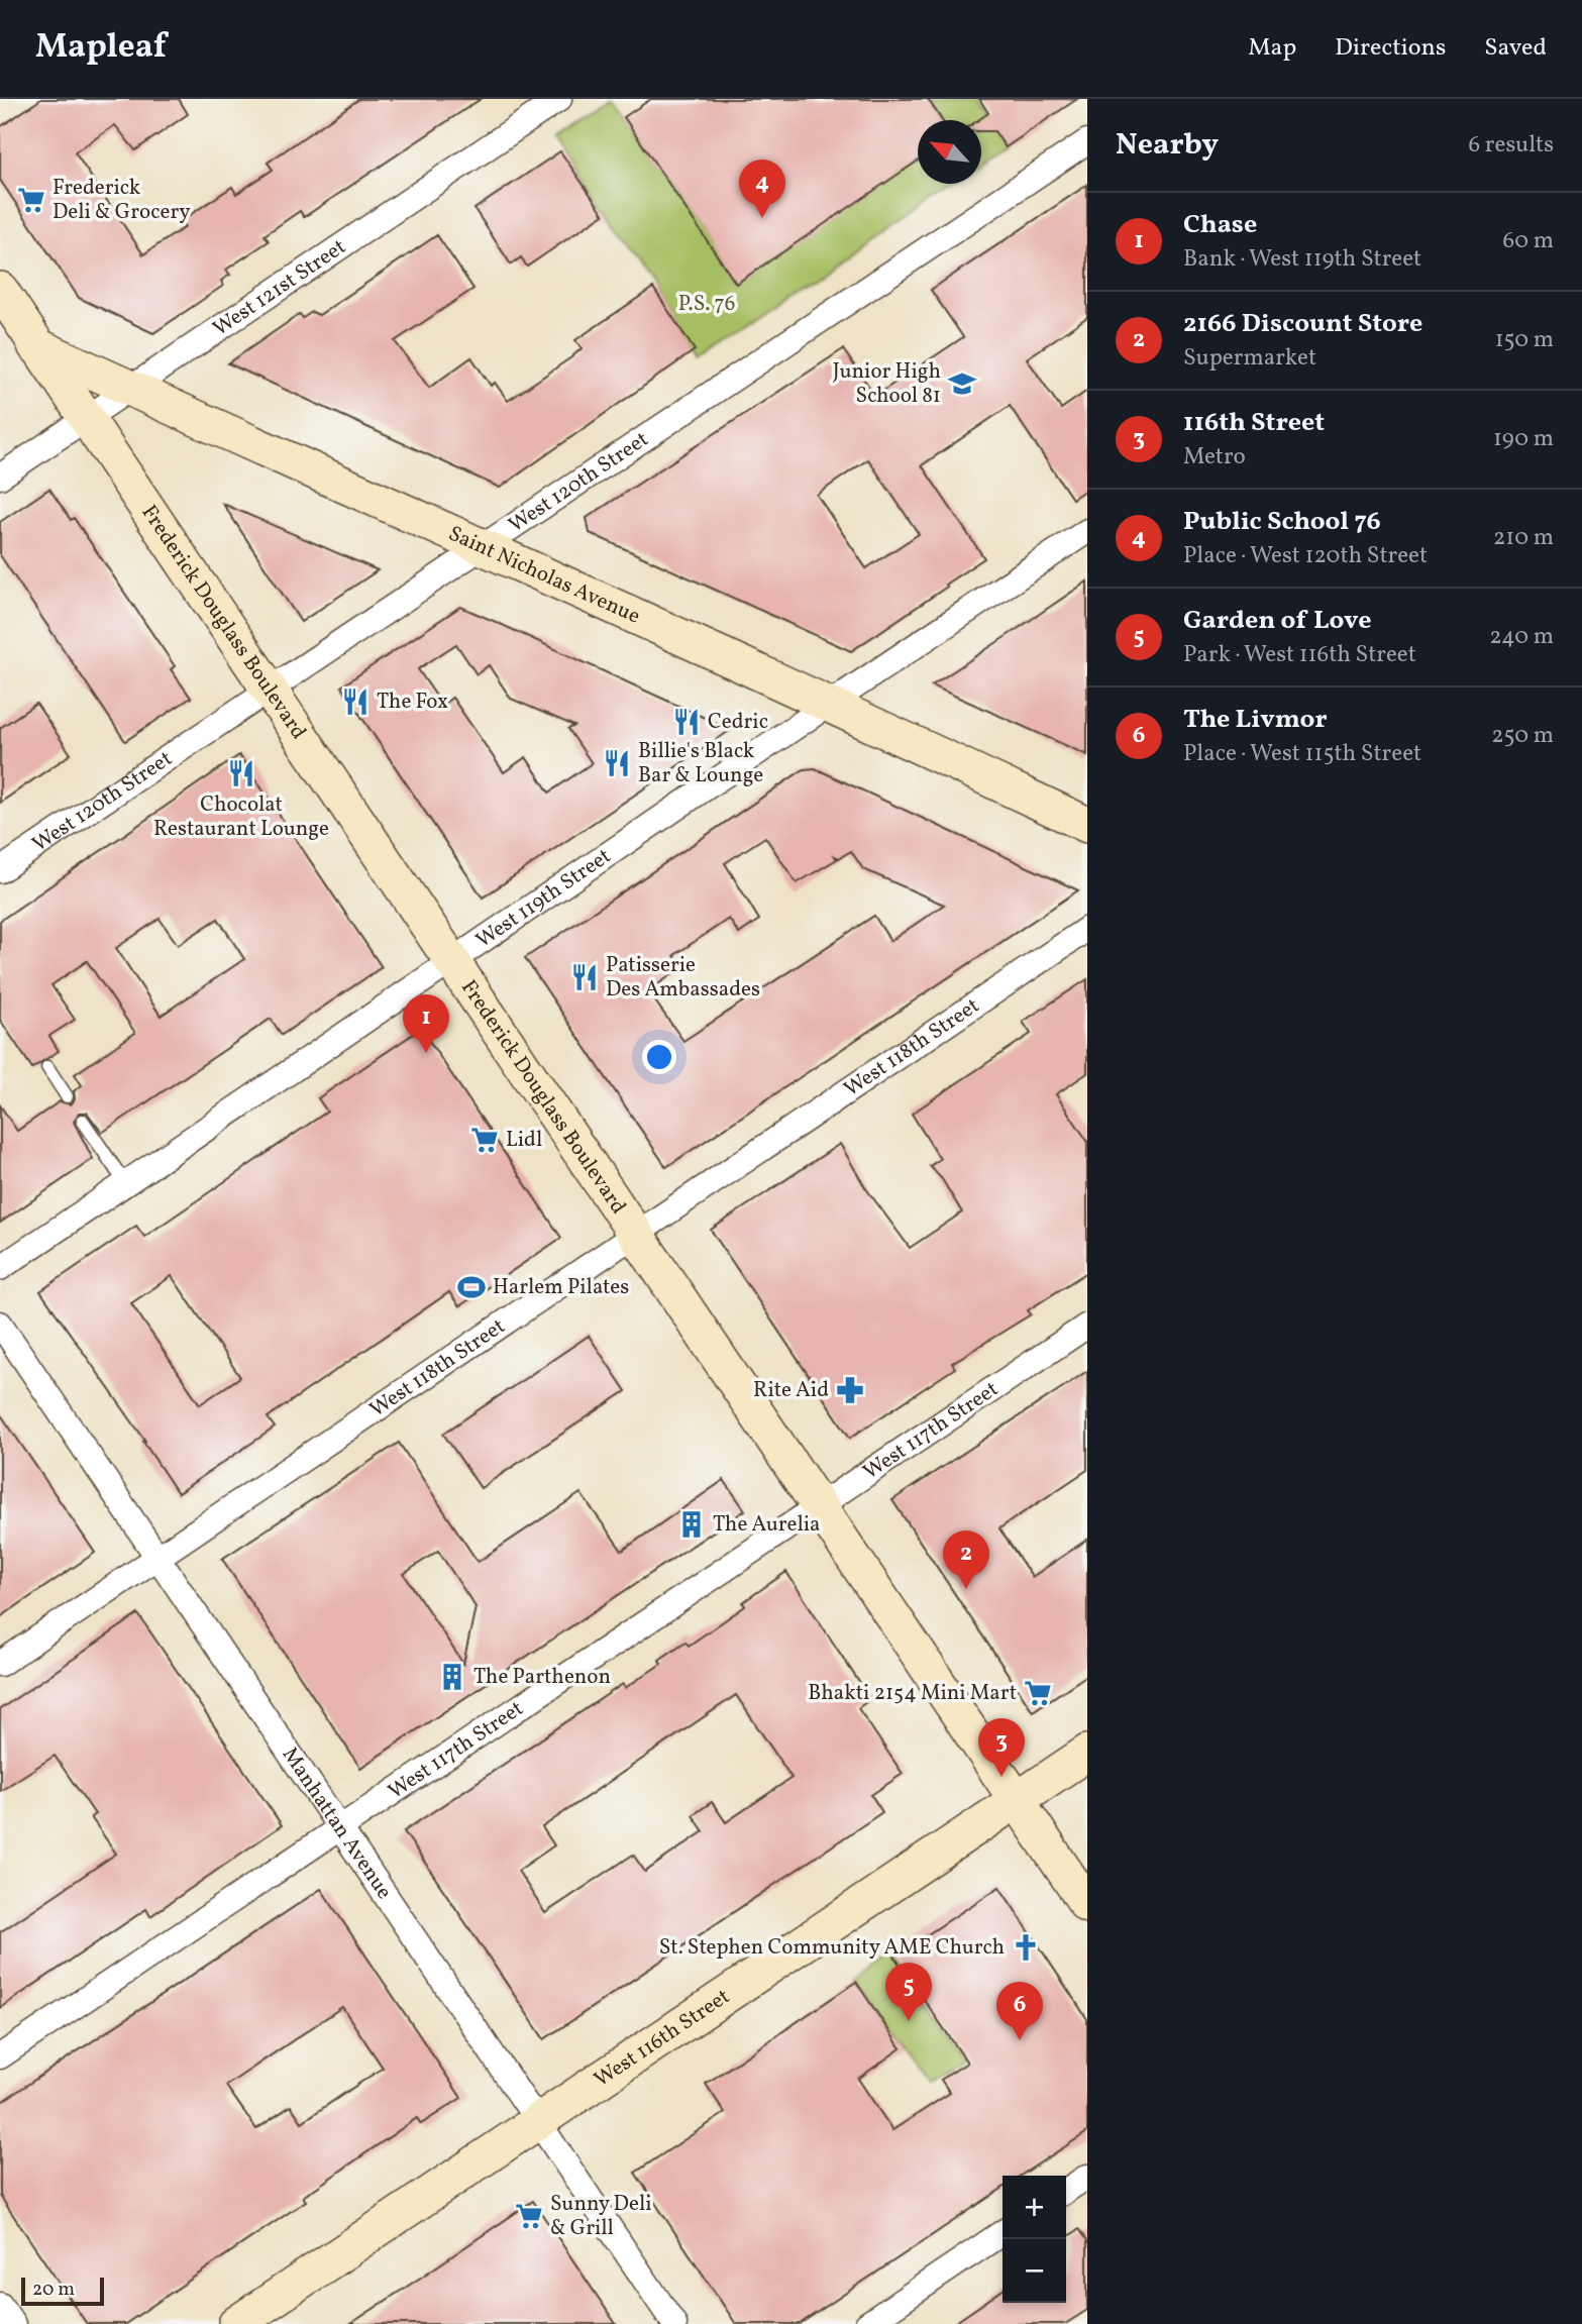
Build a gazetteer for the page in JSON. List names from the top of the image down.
{
  "streets": {
    "main road": ["Saint Nicholas Avenue", "Frederick Douglass Boulevard", "West 116th Street"],
    "street": [
      "West 121st Street",
      "West 120th Street",
      "West 119th Street",
      "West 118th Street",
      "West 117th Street",
      "Manhattan Avenue"
    ]
  },
  "crossings": [
    ["West 121st Street", "Saint Nicholas Avenue"],
    ["West 121st Street", "Frederick Douglass Boulevard"],
    ["West 120th Street", "Saint Nicholas Avenue"],
    ["West 120th Street", "Frederick Douglass Boulevard"],
    ["Saint Nicholas Avenue", "Frederick Douglass Boulevard"],
    ["Saint Nicholas Avenue", "West 119th Street"],
    ["Frederick Douglass Boulevard", "West 119th Street"],
    ["Frederick Douglass Boulevard", "West 118th Street"],
    ["Frederick Douglass Boulevard", "West 117th Street"],
    ["Frederick Douglass Boulevard", "West 116th Street"],
    ["West 118th Street", "Manhattan Avenue"],
    ["West 117th Street", "Manhattan Avenue"],
    ["Manhattan Avenue", "West 116th Street"]
  ],
  "parks": ["P.S. 76"],
  "places": {
    "supermarket": [
      "Frederick Deli & Grocery",
      "Lidl",
      "Bhakti 2154 Mini Mart",
      "Sunny Deli & Grill"
    ],
    "school or university": ["Junior High School 81"],
    "restaurant": [
      "The Fox",
      "Cedric",
      "Billie's Black Bar & Lounge",
      "Chocolat Restaurant Lounge",
      "Patisserie Des Ambassades"
    ],
    "sports": ["Harlem Pilates"],
    "pharmacy": ["Rite Aid"],
    "building": ["The Aurelia", "The Parthenon"],
    "church": ["St. Stephen Community AME Church"]
  },
  "scale_bar": "20 m",
  "north": "top left",
  "page": {
    "header": "Mapleaf",
    "nav": ["Map", "Directions", "Saved"],
    "heading": ["Nearby", "6 results"],
    "pins": [
      "4",
      "1",
      "2",
      "3",
      "5",
      "6"
    ],
    "list": [
      {
        "mark": "1",
        "name": "Chase",
        "note": "Bank · West 119th Street",
        "value": "60 m"
      },
      {
        "mark": "2",
        "name": "2166 Discount Store",
        "note": "Supermarket",
        "value": "150 m"
      },
      {
        "mark": "3",
        "name": "116th Street",
        "note": "Metro",
        "value": "190 m"
      },
      {
        "mark": "4",
        "name": "Public School 76",
        "note": "Place · West 120th Street",
        "value": "210 m"
      },
      {
        "mark": "5",
        "name": "Garden of Love",
        "note": "Park · West 116th Street",
        "value": "240 m"
      },
      {
        "mark": "6",
        "name": "The Livmor",
        "note": "Place · West 115th Street",
        "value": "250 m"
      }
    ],
    "map_buttons": ["+", "−"],
    "scale": "20 m"
  }
}
